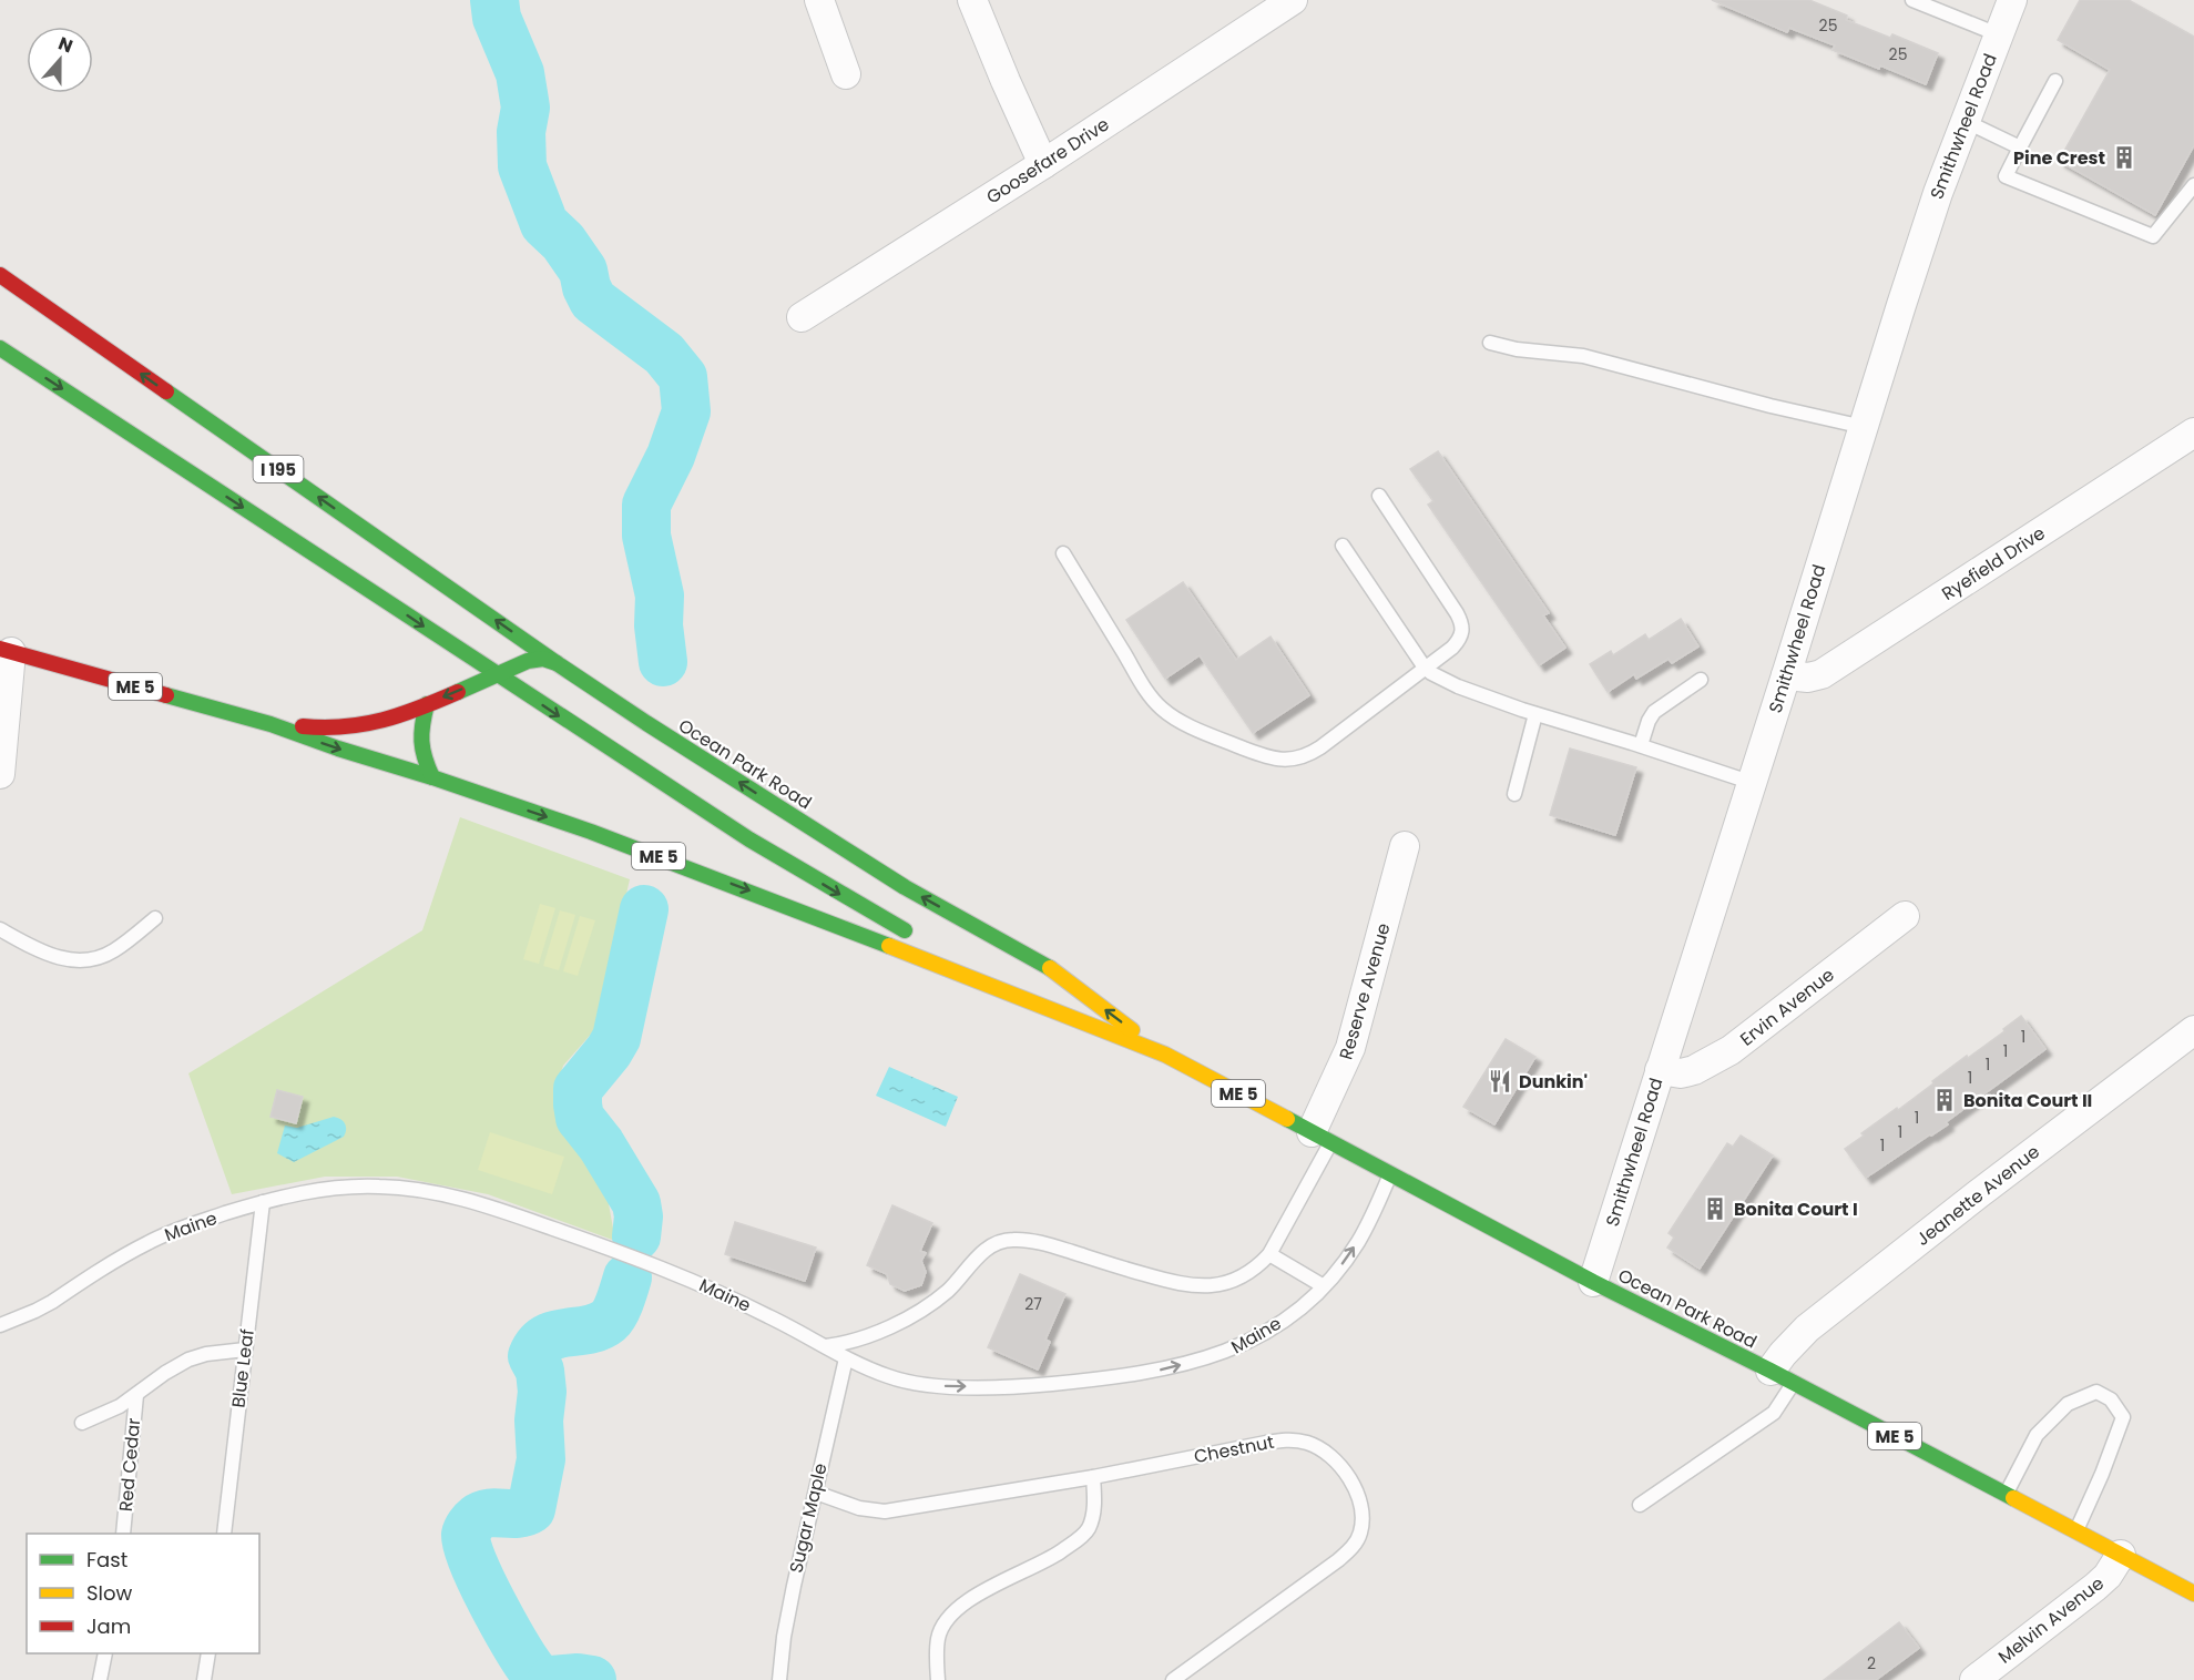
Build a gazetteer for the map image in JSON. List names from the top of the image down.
{
  "streets": {
    "main road": ["I 195", "ME 5", "Ocean Park Road"],
    "street": [
      "Smithwheel Road",
      "Goosefare Drive",
      "Ryefield Drive",
      "Reserve Avenue",
      "Ervin Avenue",
      "Jeanette Avenue",
      "Melvin Avenue"
    ],
    "lane": [
      "Maine",
      "Blue Leaf",
      "Chestnut",
      "Red Cedar",
      "Sugar Maple"
    ]
  },
  "crossings": [
    ["Smithwheel Road", "Ryefield Drive"],
    ["Smithwheel Road", "Ocean Park Road"],
    ["Smithwheel Road", "Ervin Avenue"],
    ["I 195", "Ocean Park Road"],
    ["Ocean Park Road", "Reserve Avenue"],
    ["Ocean Park Road", "Jeanette Avenue"],
    ["Ocean Park Road", "Maine"],
    ["Ocean Park Road", "Melvin Avenue"],
    ["Maine", "Blue Leaf"],
    ["Maine", "Sugar Maple"],
    ["Chestnut", "Sugar Maple"]
  ],
  "places": {
    "building": ["Pine Crest", "Bonita Court II", "Bonita Court I"],
    "restaurant": ["Dunkin'"]
  },
  "house_numbers": [
    "25",
    "25",
    "1",
    "1",
    "1",
    "1",
    "1",
    "1",
    "1",
    "27",
    "2"
  ],
  "legend": ["Fast", "Slow", "Jam"],
  "north": "top"
}
